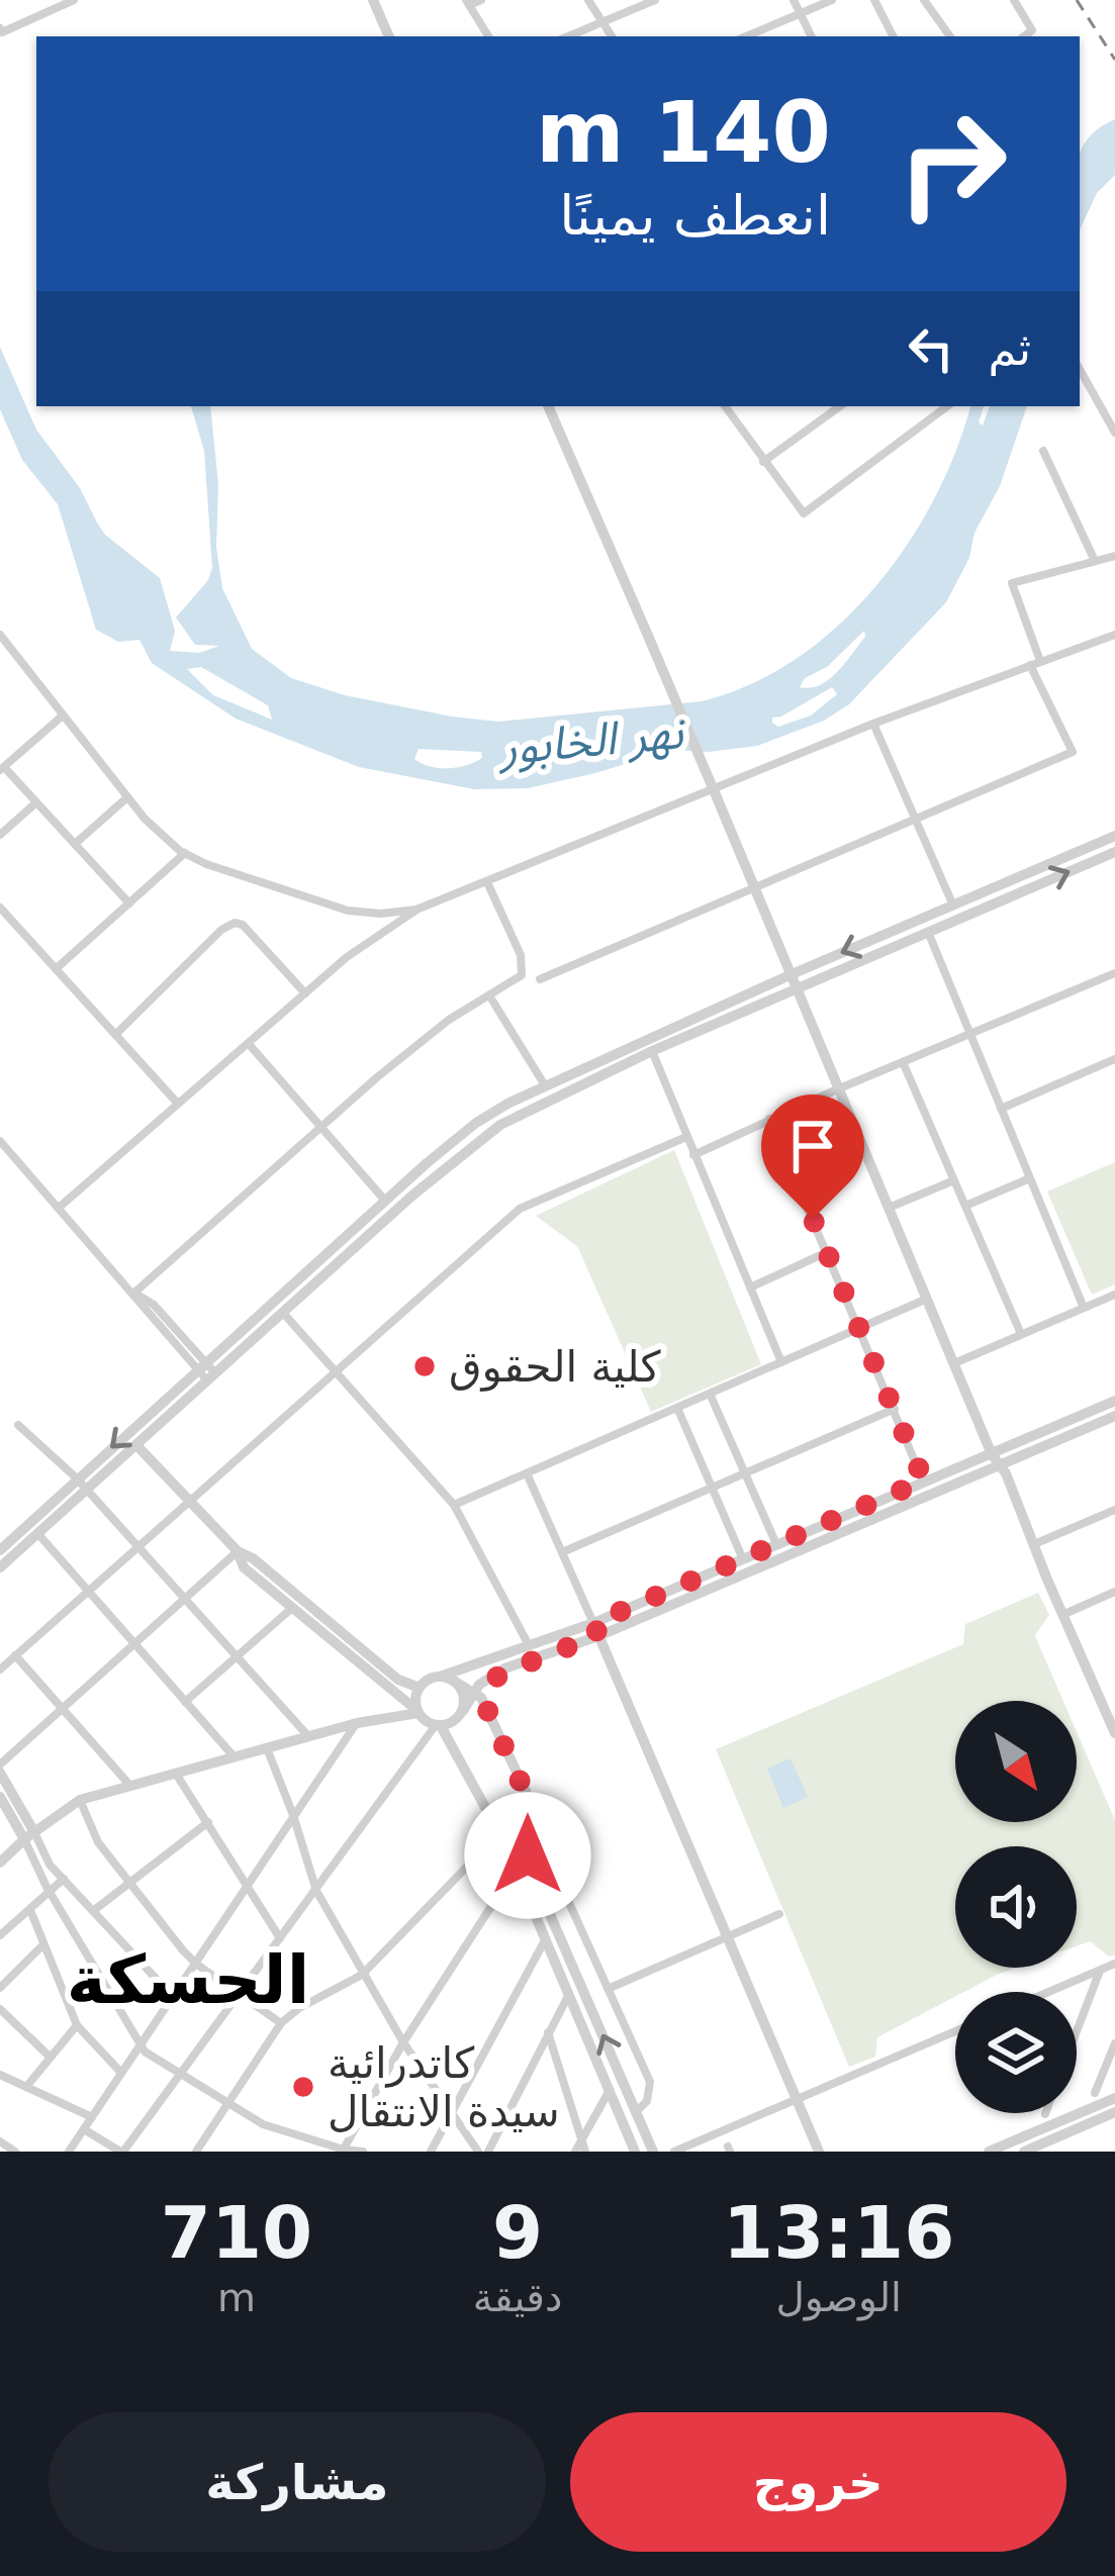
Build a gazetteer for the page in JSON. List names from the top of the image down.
{
  "districts": ["الحسكة"],
  "water": ["نهر الخابور"],
  "places": ["كلية الحقوق", "كاتدرائية سيدة الانتقال"],
  "north": "bottom right",
  "page": {
    "turn": ["140 m", "انعطف يمينًا"],
    "then": "ثم",
    "eta": [
      "13:16",
      "الوصول",
      "9",
      "دقيقة",
      "710",
      "m"
    ],
    "buttons": ["خروج", "مشاركة"]
  }
}
